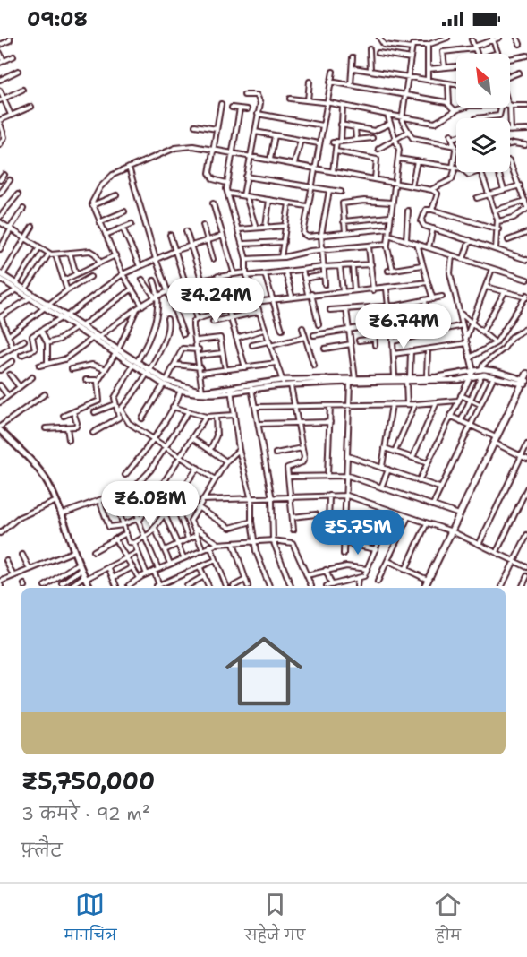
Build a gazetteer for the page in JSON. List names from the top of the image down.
{
  "north": "top left",
  "page": {
    "status": "09:08",
    "price": [
      "₹4.24M",
      "₹6.74M",
      "₹6.08M",
      "₹5.75M"
    ],
    "list": [
      {
        "name": "₹5,750,000",
        "note": "3 कमरे · 92 m² · फ़्लैट"
      }
    ],
    "tabs": ["मानचित्र", "सहेजे गए", "होम"]
  }
}
